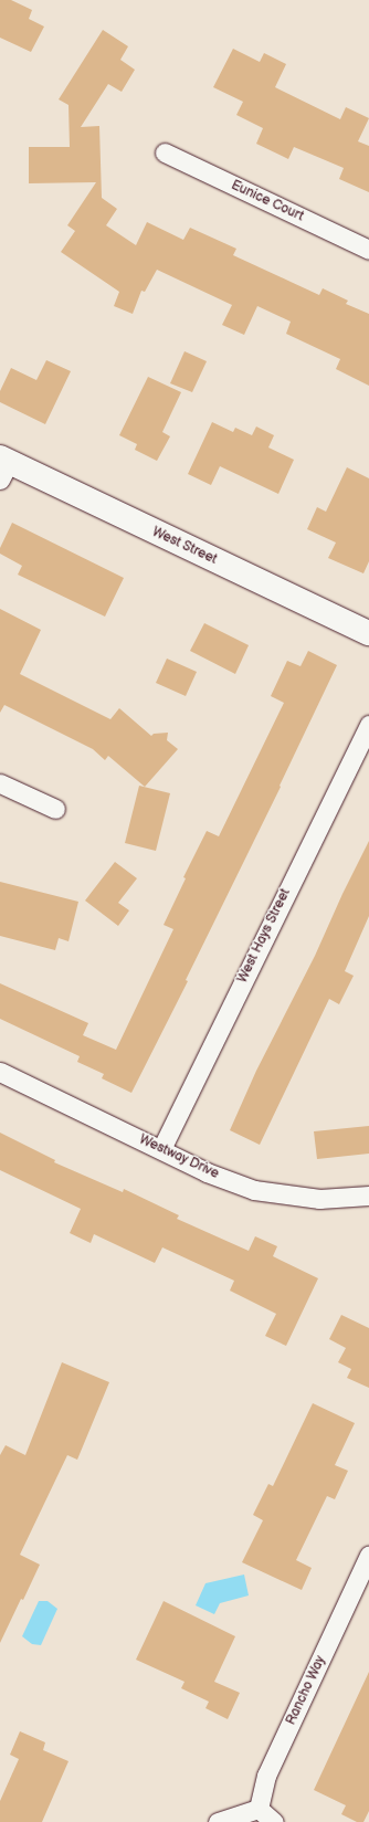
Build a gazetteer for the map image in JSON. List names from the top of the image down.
{
  "streets": {
    "main road": ["West Street"],
    "street": [
      "Eunice Court",
      "West Hays Street",
      "Westway Drive",
      "Rancho Way"
    ]
  },
  "crossings": [
    ["West Hays Street", "Westway Drive"]
  ]
}
